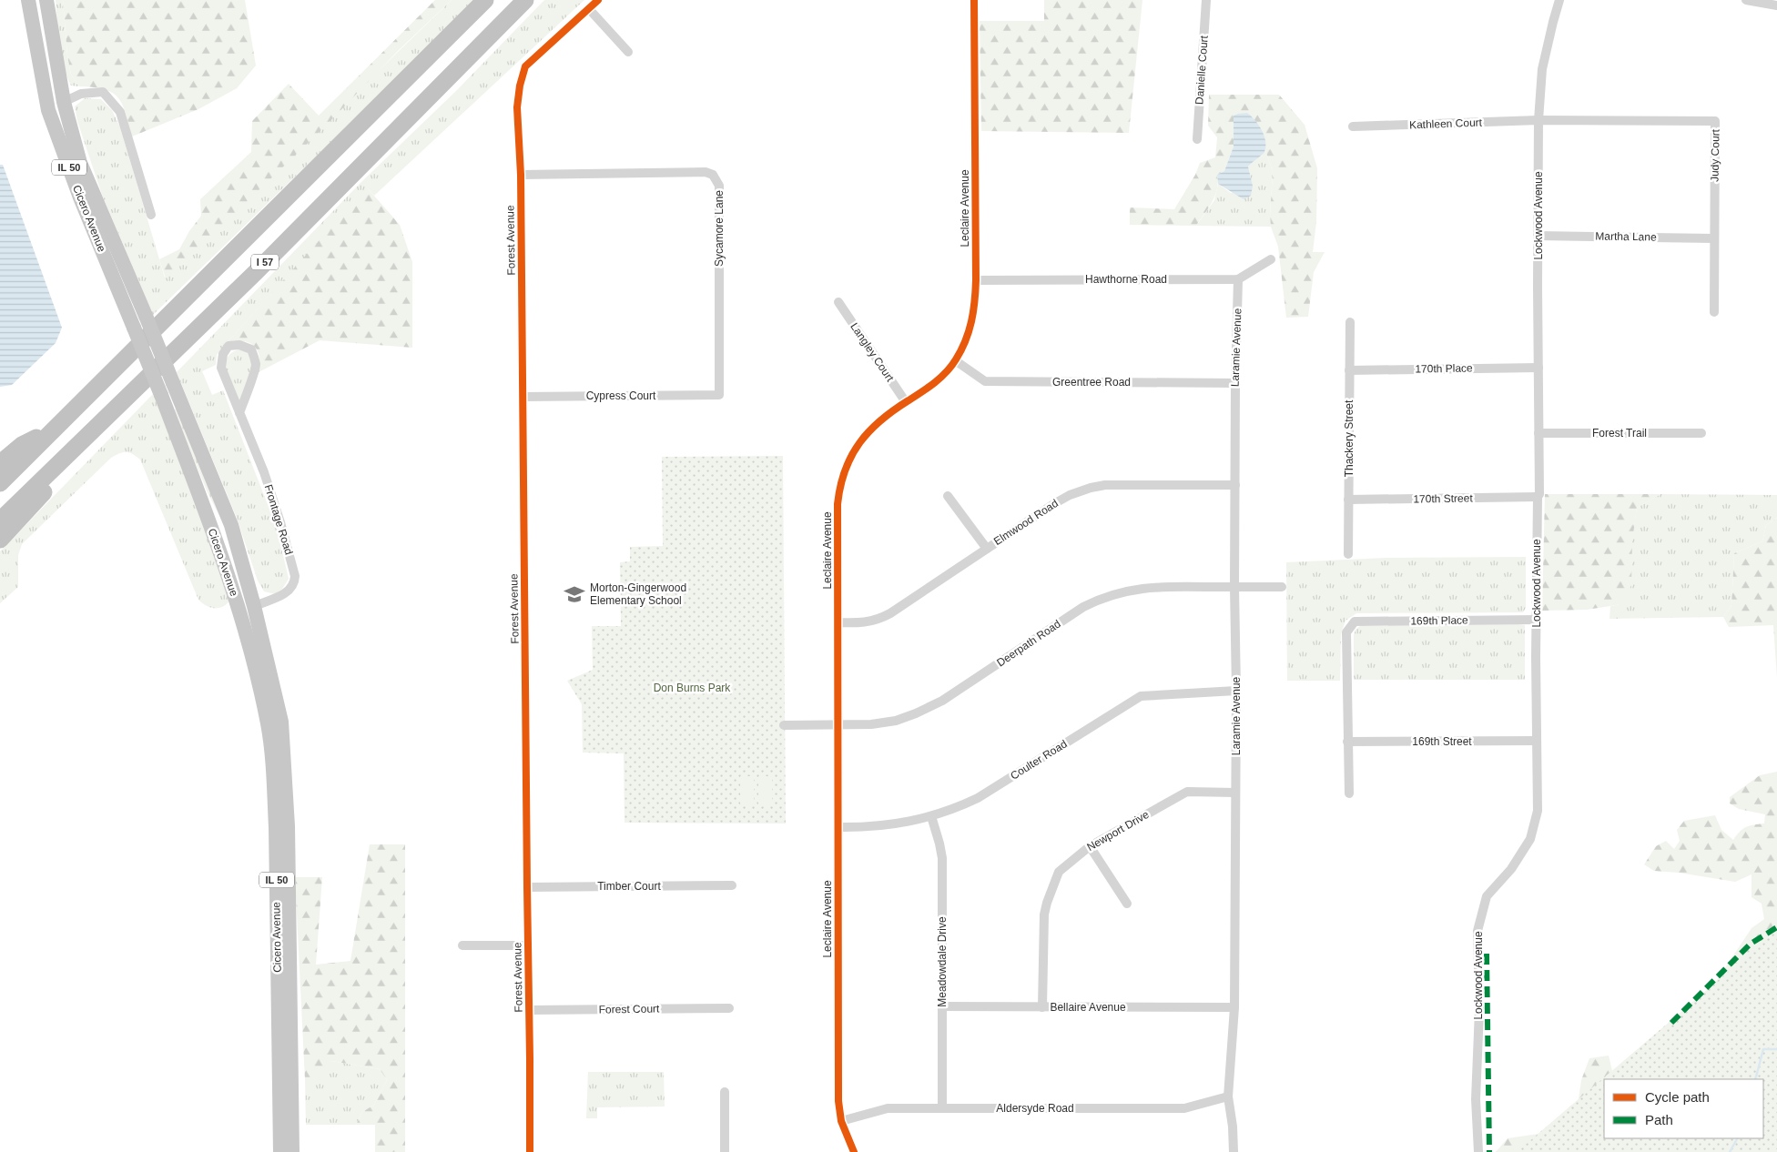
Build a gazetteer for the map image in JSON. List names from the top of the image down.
{
  "streets": {
    "highway": ["I 57"],
    "main road": ["IL 50", "Cicero Avenue"],
    "street": [
      "Danielle Court",
      "Kathleen Court",
      "Judy Court",
      "Leclaire Avenue",
      "Lockwood Avenue",
      "Sycamore Lane",
      "Martha Lane",
      "Forest Avenue",
      "Hawthorne Road",
      "Laramie Avenue",
      "Langley Court",
      "170th Place",
      "Greentree Road",
      "Cypress Court",
      "Forest Trail",
      "Thackery Street",
      "170th Street",
      "Frontage Road",
      "Elmwood Road",
      "169th Place",
      "Deerpath Road",
      "169th Street",
      "Coulter Road",
      "Newport Drive",
      "Timber Court",
      "Meadowdale Drive",
      "Bellaire Avenue",
      "Forest Court",
      "Aldersyde Road"
    ]
  },
  "crossings": [
    ["Kathleen Court", "Judy Court"],
    ["Kathleen Court", "Lockwood Avenue"],
    ["Judy Court", "Lockwood Avenue"],
    ["Judy Court", "Martha Lane"],
    ["Leclaire Avenue", "Hawthorne Road"],
    ["Leclaire Avenue", "Langley Court"],
    ["Leclaire Avenue", "Greentree Road"],
    ["Leclaire Avenue", "Elmwood Road"],
    ["Leclaire Avenue", "Deerpath Road"],
    ["Leclaire Avenue", "Coulter Road"],
    ["Leclaire Avenue", "Aldersyde Road"],
    ["Lockwood Avenue", "Martha Lane"],
    ["Lockwood Avenue", "170th Place"],
    ["Lockwood Avenue", "Forest Trail"],
    ["Lockwood Avenue", "170th Street"],
    ["Lockwood Avenue", "169th Place"],
    ["Lockwood Avenue", "169th Street"],
    ["Cicero Avenue", "Frontage Road"],
    ["Sycamore Lane", "Forest Avenue"],
    ["Sycamore Lane", "Cypress Court"],
    ["Forest Avenue", "Cypress Court"],
    ["Forest Avenue", "Timber Court"],
    ["Forest Avenue", "Forest Court"],
    ["Hawthorne Road", "Laramie Avenue"],
    ["Laramie Avenue", "Greentree Road"],
    ["Laramie Avenue", "Elmwood Road"],
    ["Laramie Avenue", "Deerpath Road"],
    ["Laramie Avenue", "Coulter Road"],
    ["Laramie Avenue", "Newport Drive"],
    ["Laramie Avenue", "Bellaire Avenue"],
    ["Laramie Avenue", "Aldersyde Road"],
    ["170th Place", "Thackery Street"],
    ["Thackery Street", "170th Street"],
    ["169th Place", "169th Street"],
    ["Coulter Road", "Meadowdale Drive"],
    ["Newport Drive", "Bellaire Avenue"],
    ["Meadowdale Drive", "Bellaire Avenue"],
    ["Meadowdale Drive", "Aldersyde Road"]
  ],
  "parks": ["Don Burns Park"],
  "places": {
    "school or university": ["Morton-Gingerwood Elementary School"]
  },
  "legend": ["Cycle path", "Path"]
}
